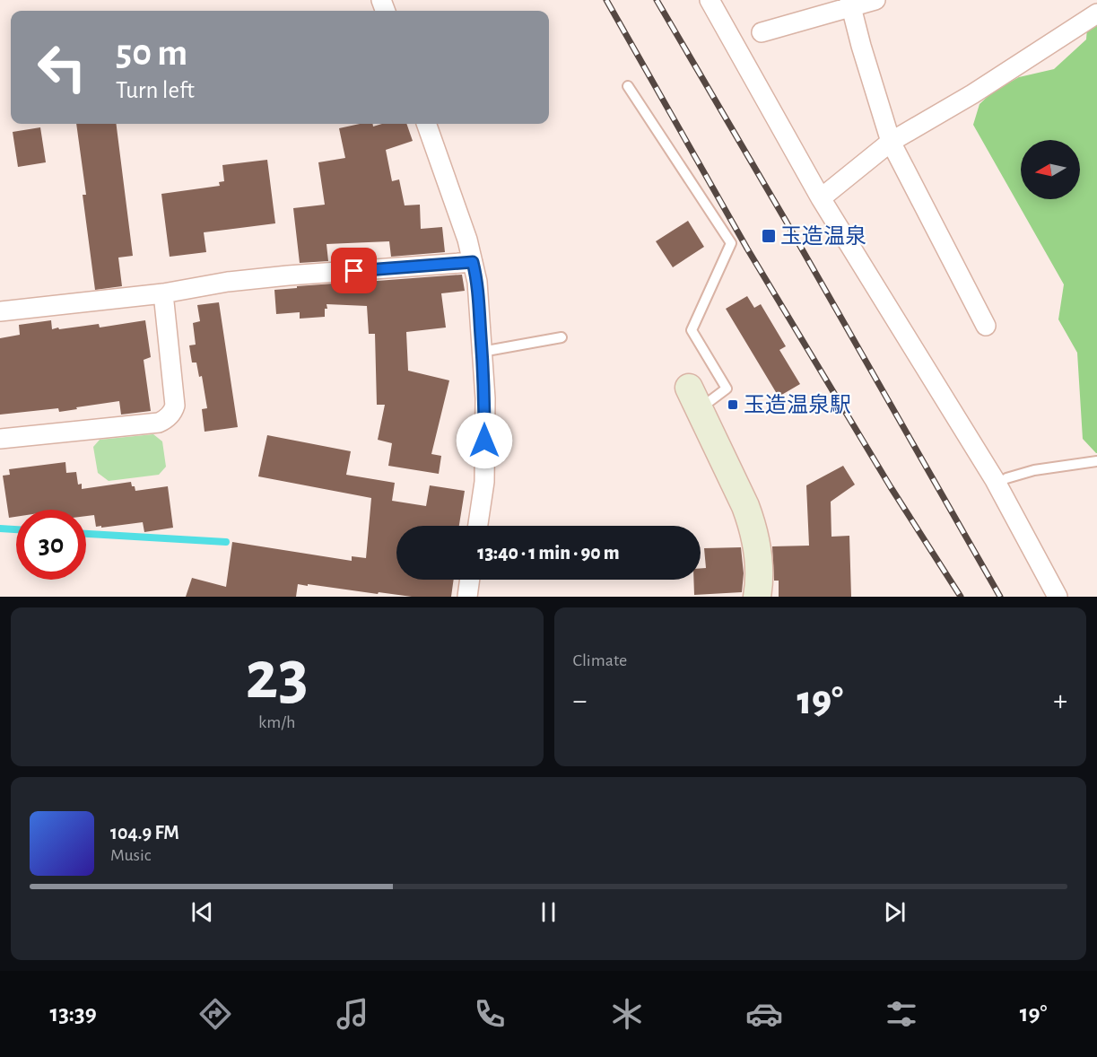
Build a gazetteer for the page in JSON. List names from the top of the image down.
{
  "places": {
    "transit": ["玉造温泉", "玉造温泉駅"]
  },
  "north": "left",
  "page": {
    "turn": ["50 m", "Turn left"],
    "limit": "30",
    "trip": "13:40 · 1 min · 90 m",
    "tile": [
      ["23", "km/h"],
      "Climate"
    ],
    "heat": ["−", "19°", "+"],
    "song": ["104.9 FM", "Music"],
    "tabs": ["13:39", "19°"]
  }
}
